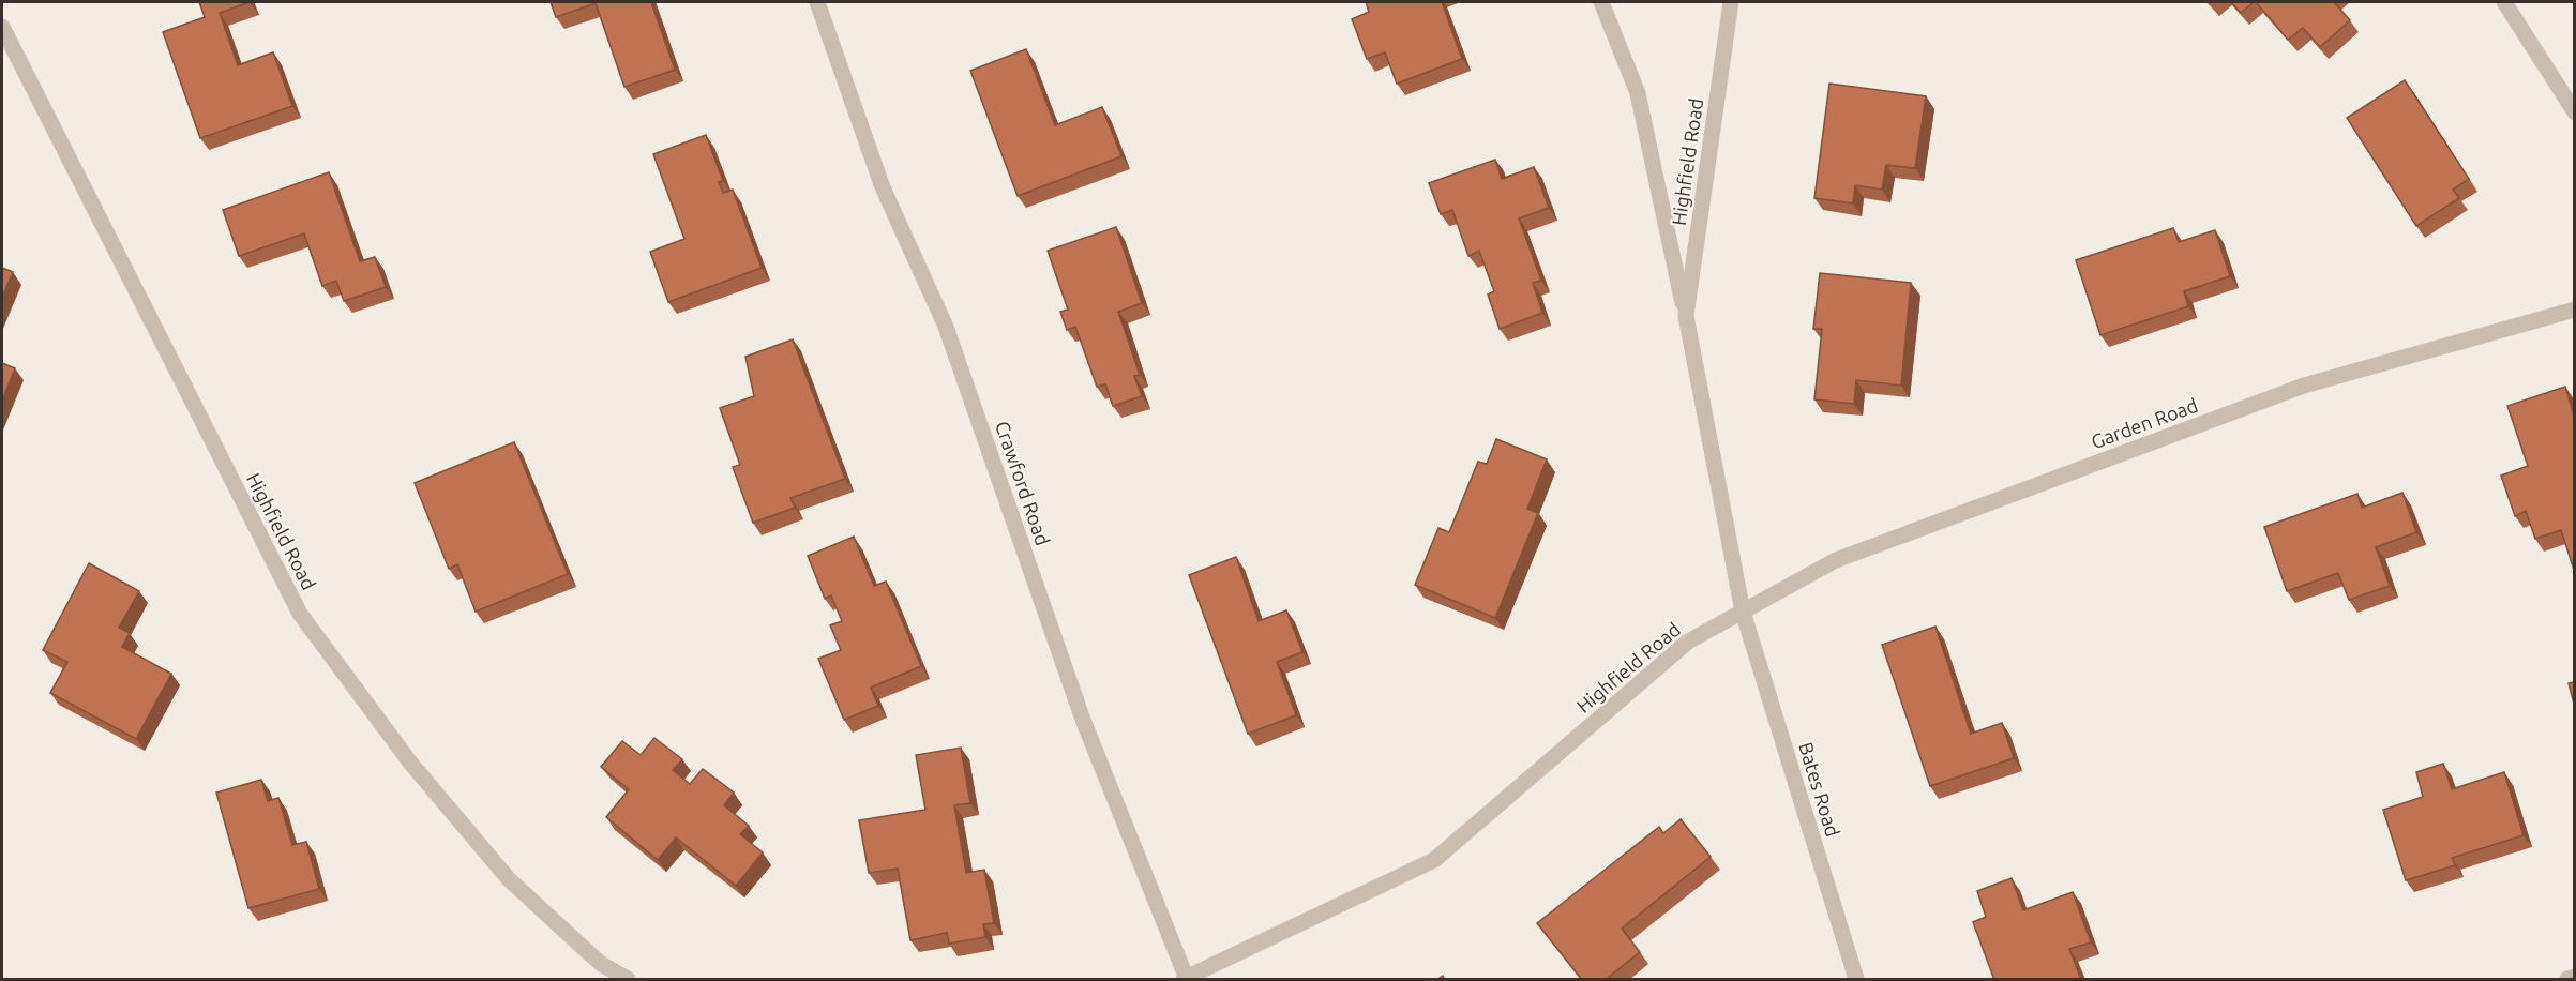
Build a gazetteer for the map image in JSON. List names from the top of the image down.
{
  "streets": {
    "street": [
      "Highfield Road",
      "Garden Road",
      "Crawford Road",
      "Bates Road"
    ]
  },
  "crossings": [
    ["Highfield Road", "Garden Road"],
    ["Highfield Road", "Crawford Road"],
    ["Highfield Road", "Bates Road"],
    ["Garden Road", "Bates Road"]
  ]
}
